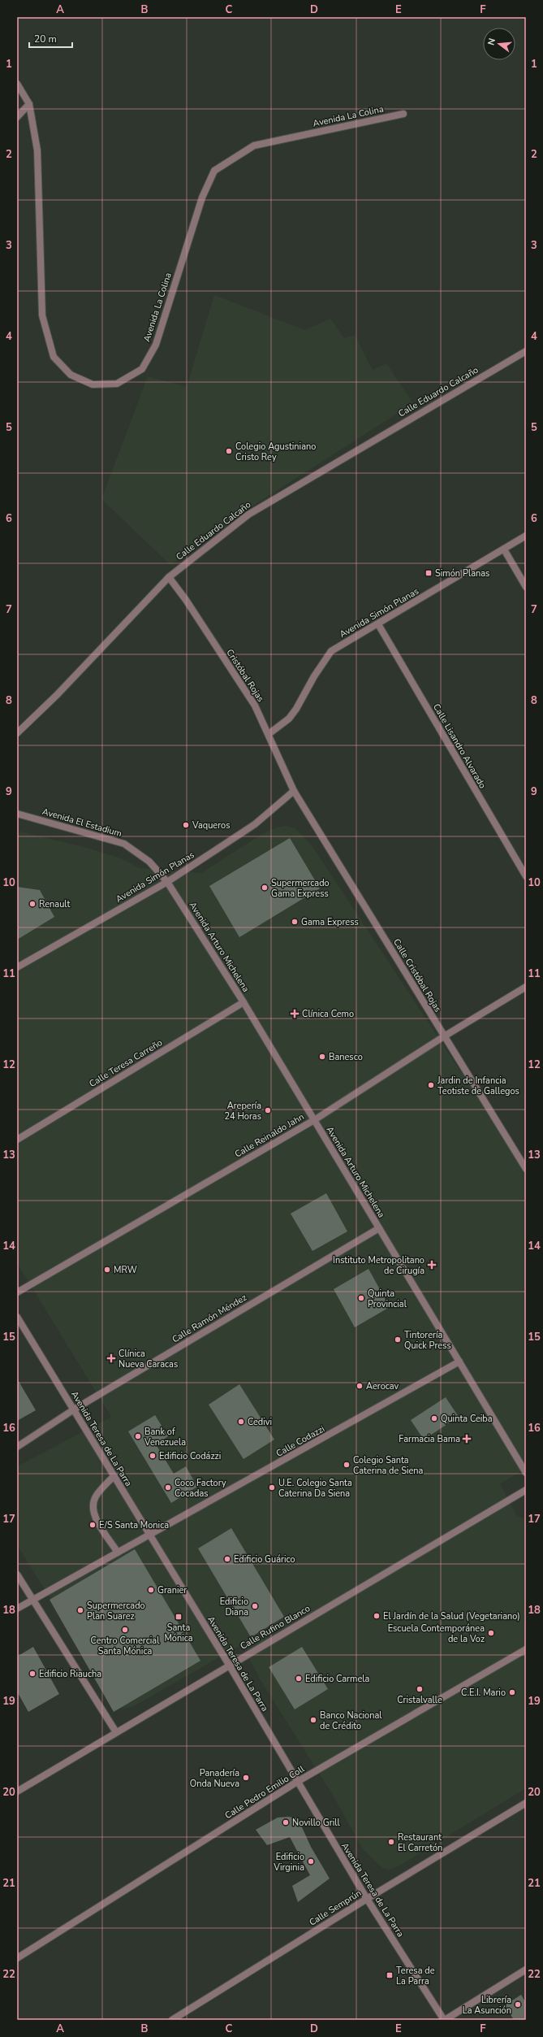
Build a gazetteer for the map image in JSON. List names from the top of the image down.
{
  "streets": {
    "street": [
      "Avenida La Colina",
      "Calle Eduardo Calcaño",
      "Avenida Simón Planas",
      "Cristóbal Rojas",
      "Calle Lisandro Alvarado",
      "Avenida El Estadium",
      "Avenida Arturo Michelena",
      "Calle Cristóbal Rojas",
      "Calle Teresa Carreño",
      "Calle Reinaldo Jahn",
      "Calle Ramón Méndez",
      "Avenida Teresa de La Parra",
      "Calle Codazzi",
      "Calle Rufino Blanco",
      "Calle Pedro Emilio Coll",
      "Calle Semprún"
    ]
  },
  "crossings": [
    ["Calle Eduardo Calcaño", "Cristóbal Rojas"],
    ["Avenida Simón Planas", "Cristóbal Rojas"],
    ["Avenida Simón Planas", "Calle Lisandro Alvarado"],
    ["Avenida Simón Planas", "Avenida El Estadium"],
    ["Avenida Simón Planas", "Avenida Arturo Michelena"],
    ["Avenida Simón Planas", "Calle Cristóbal Rojas"],
    ["Cristóbal Rojas", "Calle Cristóbal Rojas"],
    ["Avenida El Estadium", "Avenida Arturo Michelena"],
    ["Avenida Arturo Michelena", "Calle Teresa Carreño"],
    ["Avenida Arturo Michelena", "Calle Reinaldo Jahn"],
    ["Avenida Arturo Michelena", "Calle Ramón Méndez"],
    ["Avenida Arturo Michelena", "Calle Codazzi"],
    ["Calle Cristóbal Rojas", "Calle Reinaldo Jahn"],
    ["Calle Ramón Méndez", "Avenida Teresa de La Parra"],
    ["Avenida Teresa de La Parra", "Calle Codazzi"],
    ["Avenida Teresa de La Parra", "Calle Rufino Blanco"],
    ["Avenida Teresa de La Parra", "Calle Pedro Emilio Coll"],
    ["Avenida Teresa de La Parra", "Calle Semprún"]
  ],
  "places": {
    "other": [
      "Colegio Agustiniano Cristo Rey",
      "Vaqueros",
      "Supermercado Gama Express",
      "Renault",
      "Gama Express",
      "Banesco",
      "Jardin de Infancia Teotiste de Gallegos",
      "Arepería 24 Horas",
      "MRW",
      "Quinta Provincial",
      "Tintorería Quick Press",
      "Aerocav",
      "Quinta Ceiba",
      "Cedivi",
      "Bank of Venezuela",
      "Edificio Codázzi",
      "Colegio Santa Caterina de Siena",
      "Coco Factory Cocadas",
      "U.E. Colegio Santa Caterina Da Siena",
      "E/S Santa Monica",
      "Edificio Guárico",
      "Granier",
      "Edificio Diana",
      "Supermercado Plan Suarez",
      "El Jardín de la Salud (Vegetariano)",
      "Centro Comercial Santa Mónica",
      "Escuela Contemporánea de la Voz",
      "Edificio Riaucha",
      "Edificio Carmela",
      "Cristalvalle",
      "C.E.I. Mario",
      "Banco Nacional de Crédito",
      "Panadería Onda Nueva",
      "Novillo Grill",
      "Restaurant El Carretón",
      "Edificio Virginia",
      "Librería La Asunción"
    ],
    "transit": ["Simón Planas", "Santa Mónica", "Teresa de La Parra"],
    "health": [
      "Clínica Cemo",
      "Instituto Metropolitano de Cirugía",
      "Clínica Nueva Caracas",
      "Farmacia Bama"
    ]
  },
  "scale_bar": "20 m",
  "north": "left",
  "grid": {
    "columns": [
      "A",
      "B",
      "C",
      "D",
      "E",
      "F"
    ],
    "rows": [
      "1",
      "2",
      "3",
      "4",
      "5",
      "6",
      "7",
      "8",
      "9",
      "10",
      "11",
      "12",
      "13",
      "14",
      "15",
      "16",
      "17",
      "18",
      "19",
      "20",
      "21",
      "22"
    ]
  }
}
